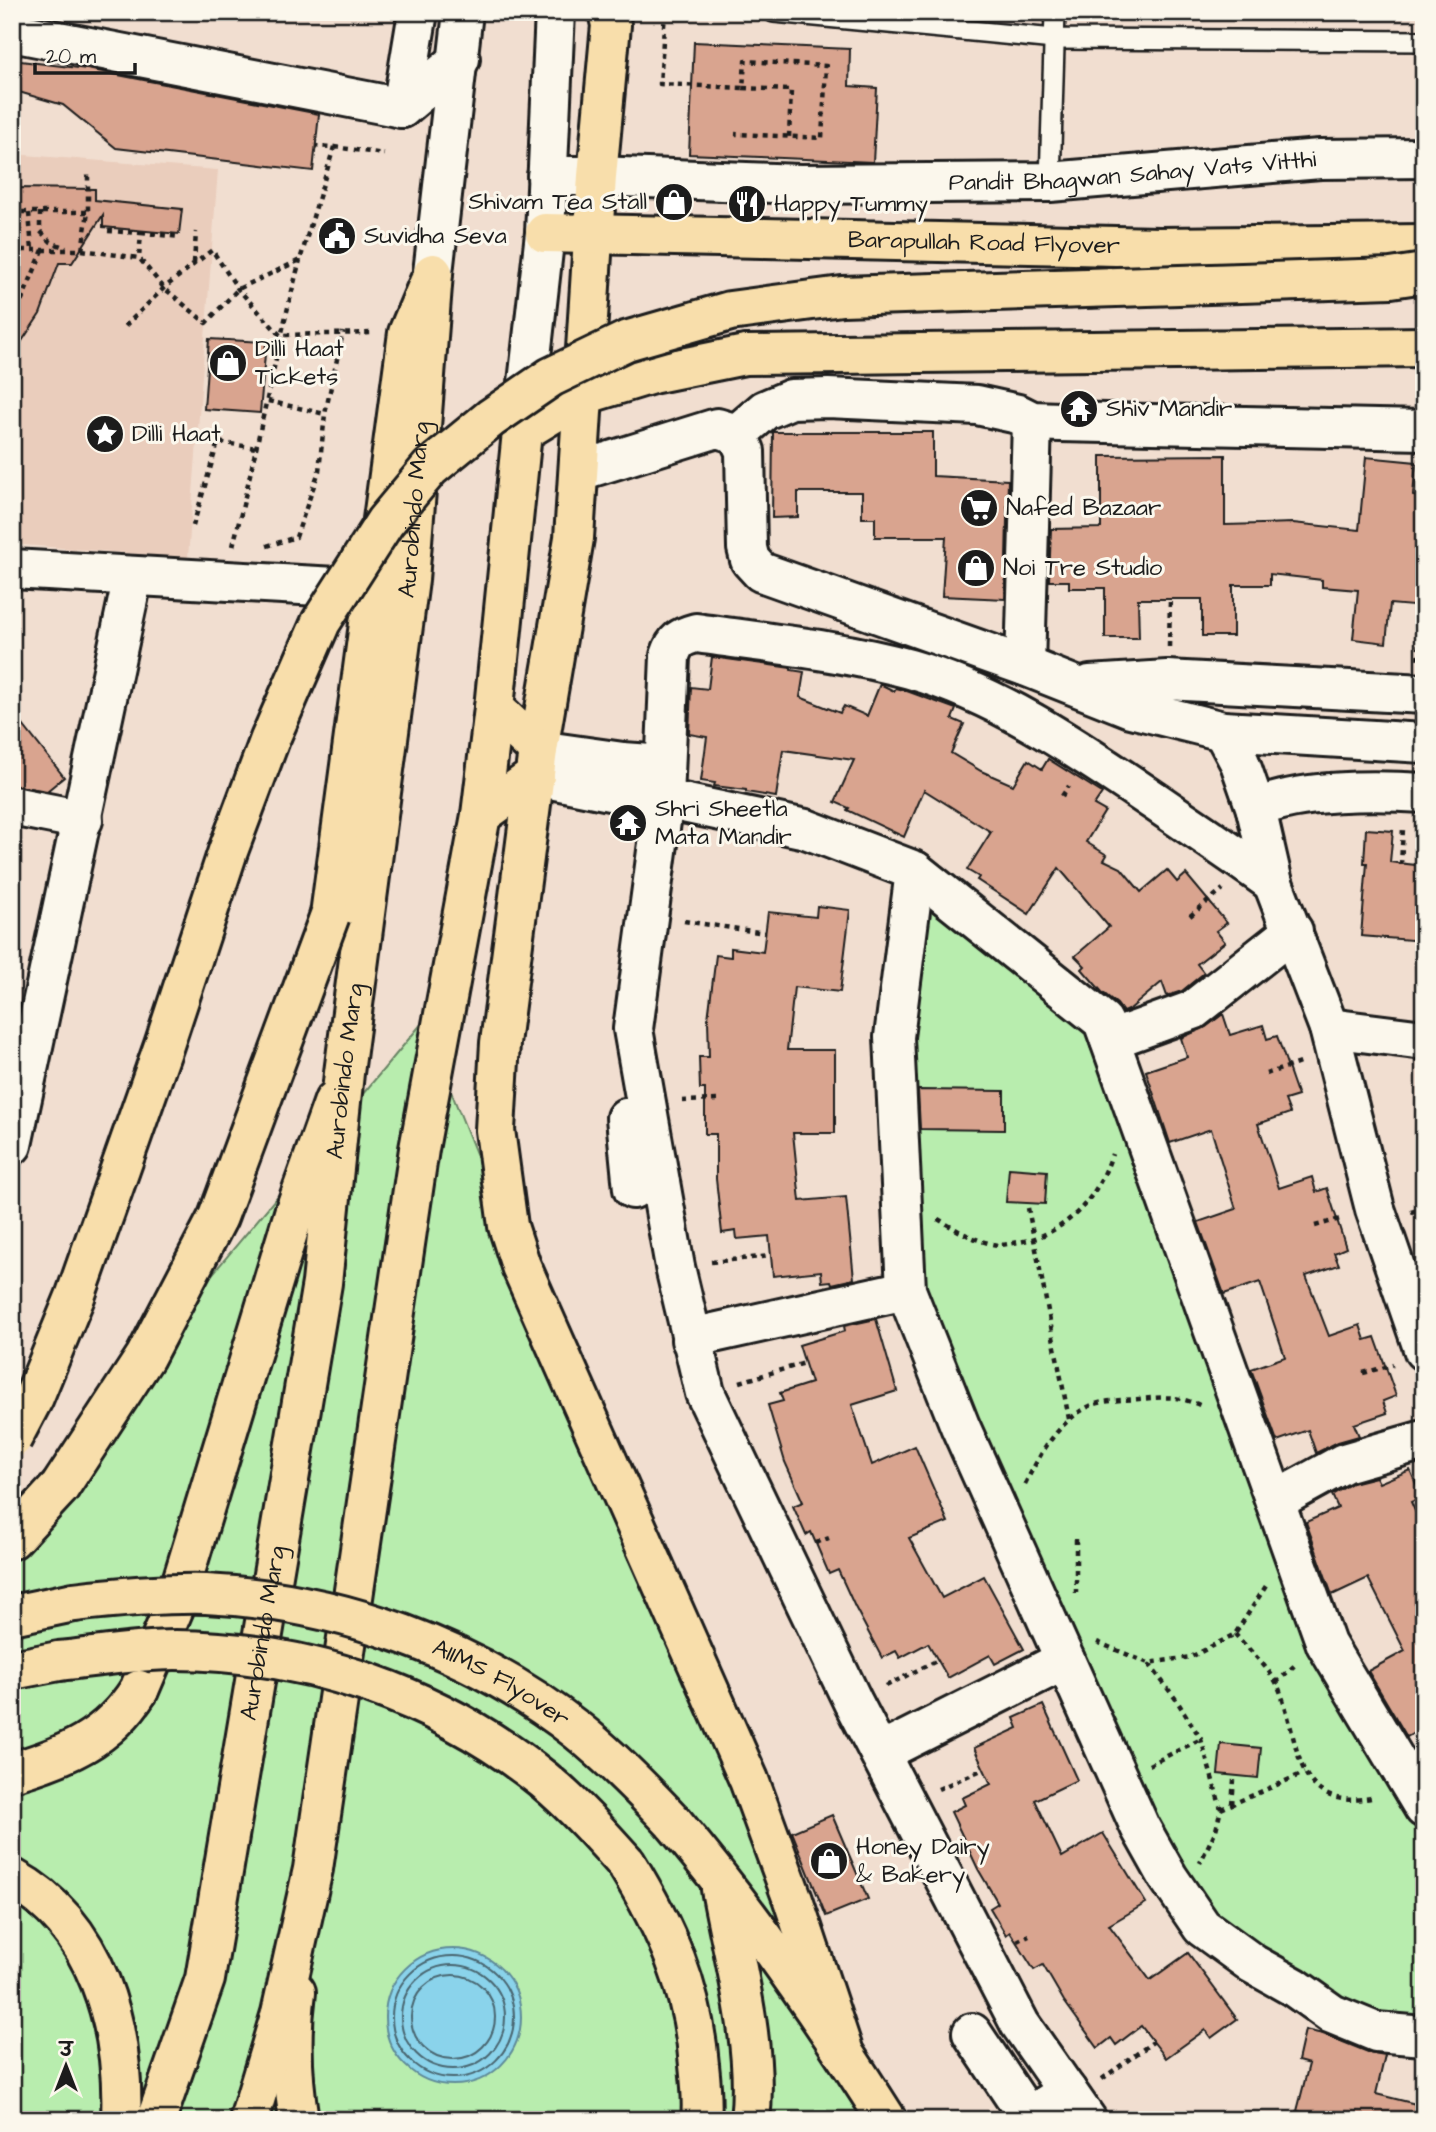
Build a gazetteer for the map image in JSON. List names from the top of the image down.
{
  "streets": {
    "main road": ["Barapullah Road Flyover", "Aurobindo Marg", "AIIMS Flyover"],
    "street": ["Pandit Bhagwan Sahay Vats Vitthi"]
  },
  "places": {
    "shop": [
      "Shivam Tea Stall",
      "Dilli Haat Tickets",
      "Noi Tre Studio",
      "Honey Dairy & Bakery"
    ],
    "restaurant": ["Happy Tummy"],
    "public building": ["Suvidha Seva"],
    "temple": ["Shiv Mandir", "Shri Sheetla Mata Mandir"],
    "place": ["Dilli Haat"],
    "supermarket": ["Nafed Bazaar"]
  },
  "scale_bar": "20 m",
  "north": "top"
}
